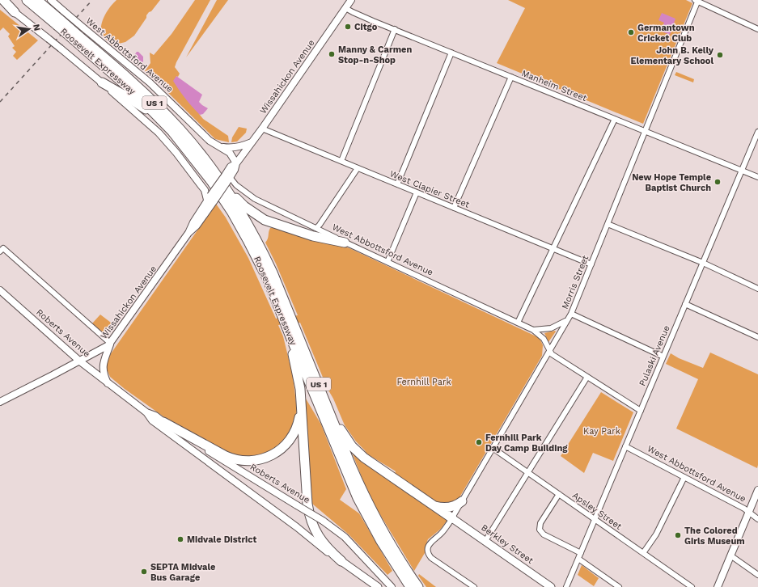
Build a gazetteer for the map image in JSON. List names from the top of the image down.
{
  "streets": {
    "highway": ["Roosevelt Expressway", "US 1"],
    "main road": ["Roberts Avenue", "Berkley Street"],
    "street": [
      "West Abbottsford Avenue",
      "Wissahickon Avenue",
      "Manheim Street",
      "West Clapier Street",
      "Morris Street",
      "Pulaski Avenue",
      "Apsley Street"
    ]
  },
  "crossings": [
    ["West Abbottsford Avenue", "Roosevelt Expressway"],
    ["West Abbottsford Avenue", "Wissahickon Avenue"],
    ["West Abbottsford Avenue", "Morris Street"],
    ["West Abbottsford Avenue", "Pulaski Avenue"],
    ["Wissahickon Avenue", "Manheim Street"],
    ["Wissahickon Avenue", "West Clapier Street"],
    ["Wissahickon Avenue", "Roberts Avenue"],
    ["Manheim Street", "Morris Street"],
    ["Manheim Street", "Pulaski Avenue"],
    ["West Clapier Street", "Morris Street"],
    ["Morris Street", "Apsley Street"],
    ["Morris Street", "Berkley Street"],
    ["Pulaski Avenue", "Apsley Street"]
  ],
  "parks": ["Fernhill Park", "Kay Park"],
  "places": [
    "Citgo",
    "Germantown Cricket Club",
    "Manny & Carmen Stop-n-Shop",
    "John B. Kelly Elementary School",
    "New Hope Temple Baptist Church",
    "Fernhill Park Day Camp Building",
    "The Colored Girls Museum",
    "Midvale District",
    "SEPTA Midvale Bus Garage"
  ],
  "north": "right"
}
